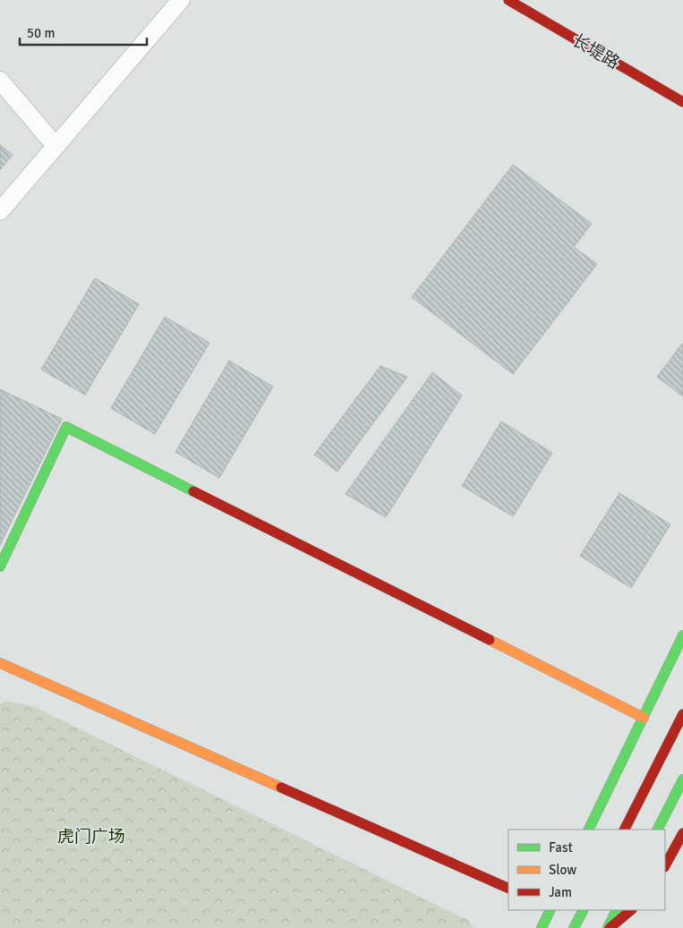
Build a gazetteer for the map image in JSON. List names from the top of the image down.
{
  "streets": {
    "street": ["长堤路"]
  },
  "parks": ["虎门广场"],
  "legend": ["Fast", "Slow", "Jam"],
  "scale_bar": "50 m"
}
